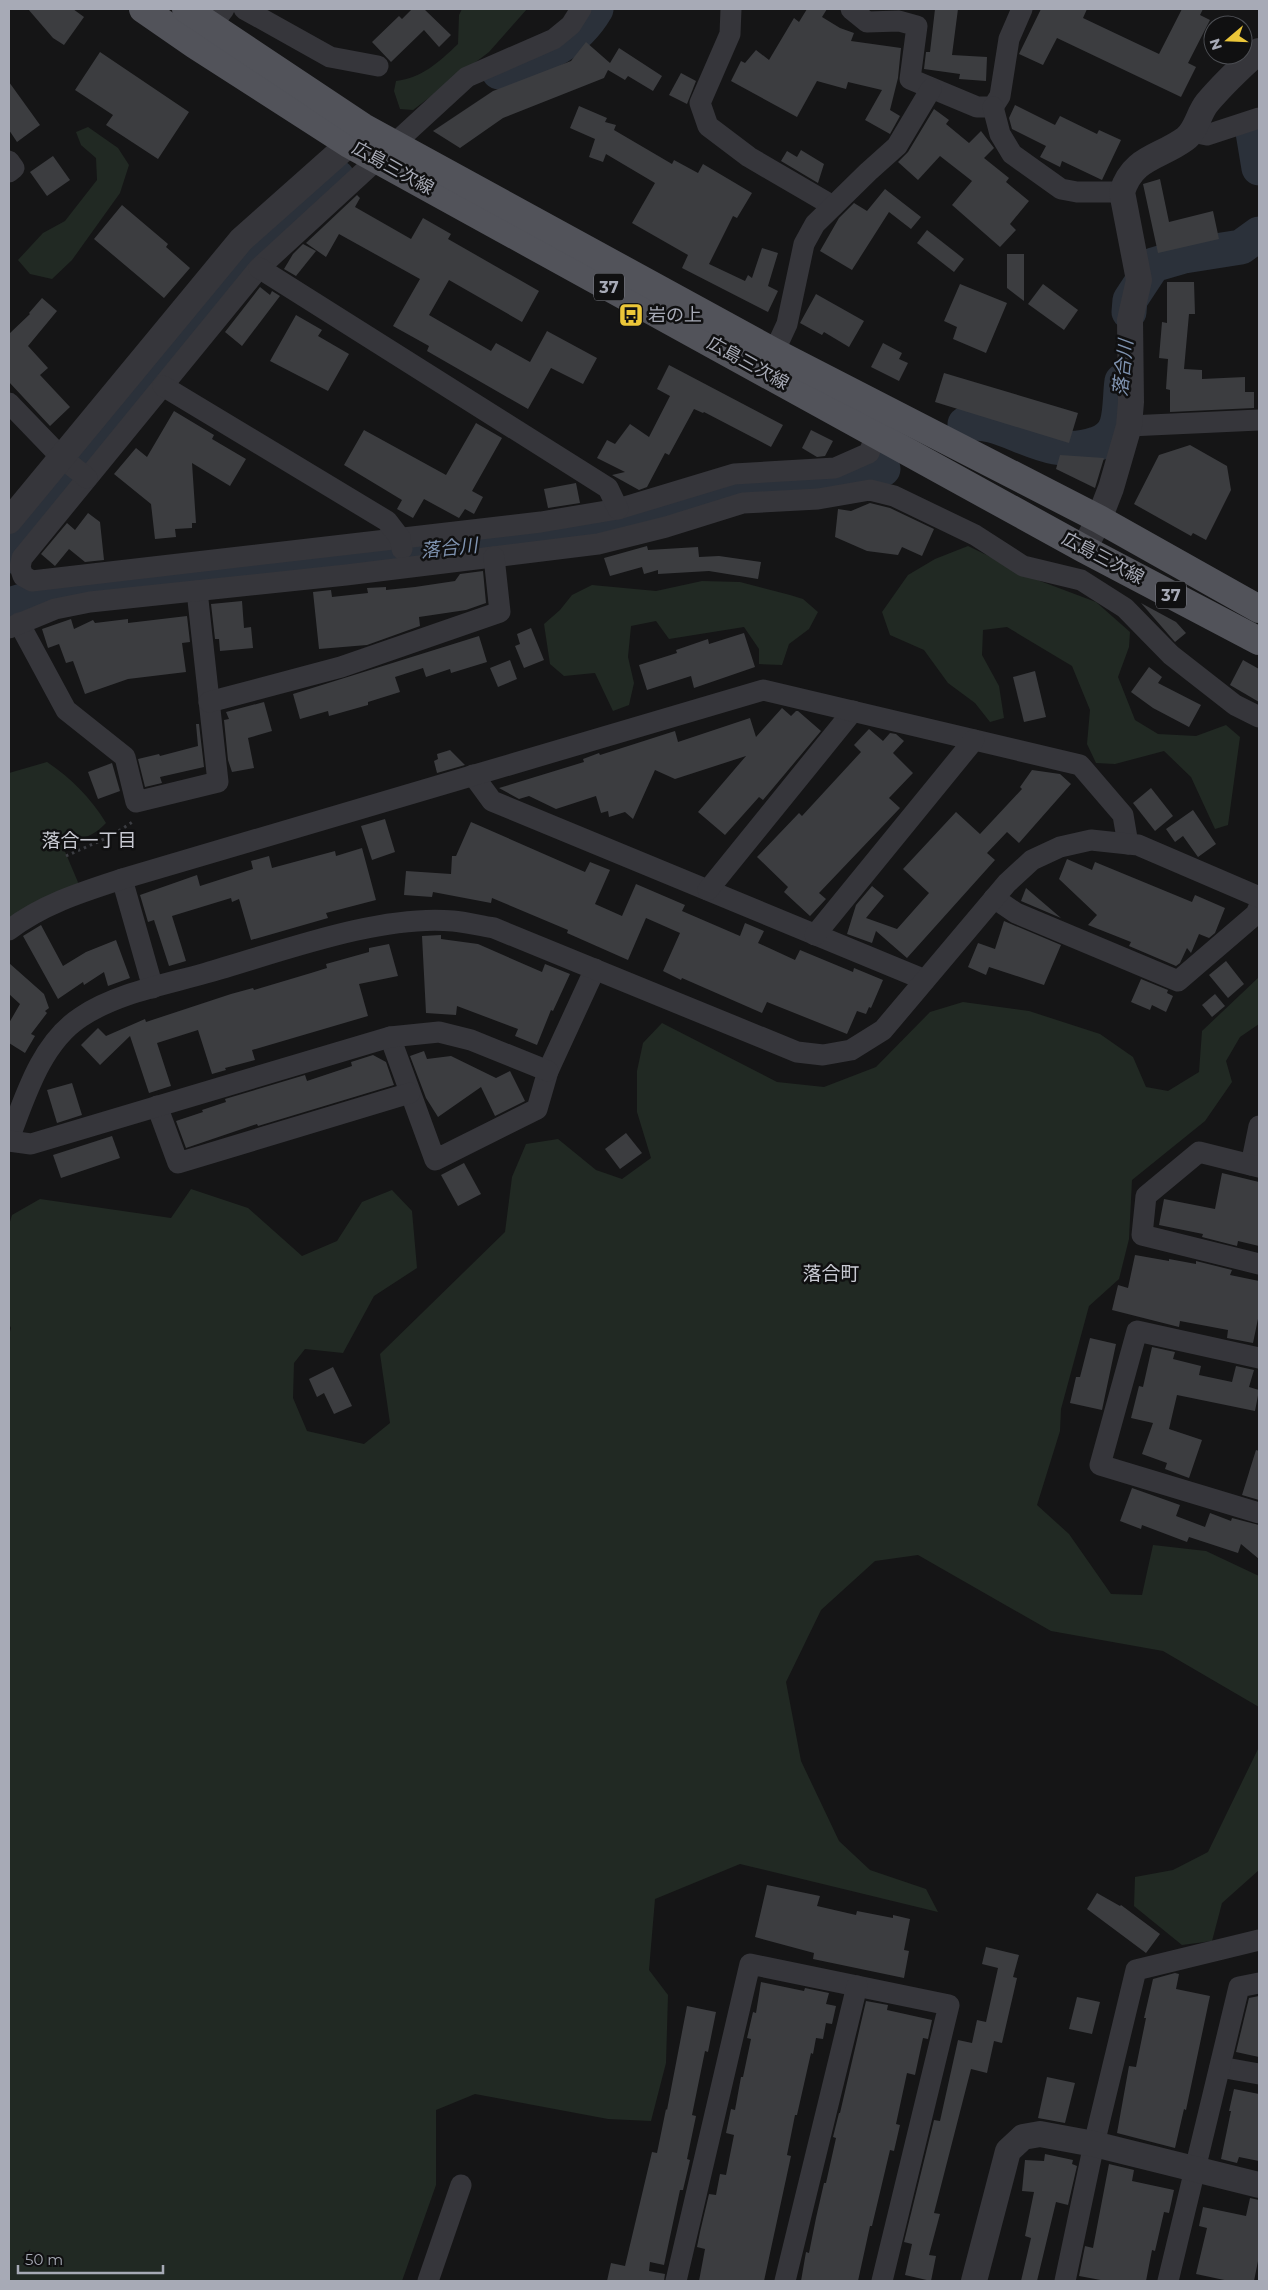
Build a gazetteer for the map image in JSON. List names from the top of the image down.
{
  "streets": {
    "main road": ["広島三次線", "37"]
  },
  "districts": ["落合一丁目", "落合町"],
  "water": ["落合川"],
  "places": {
    "bus stop": ["岩の上"]
  },
  "scale_bar": "50 m",
  "north": "left"
}
